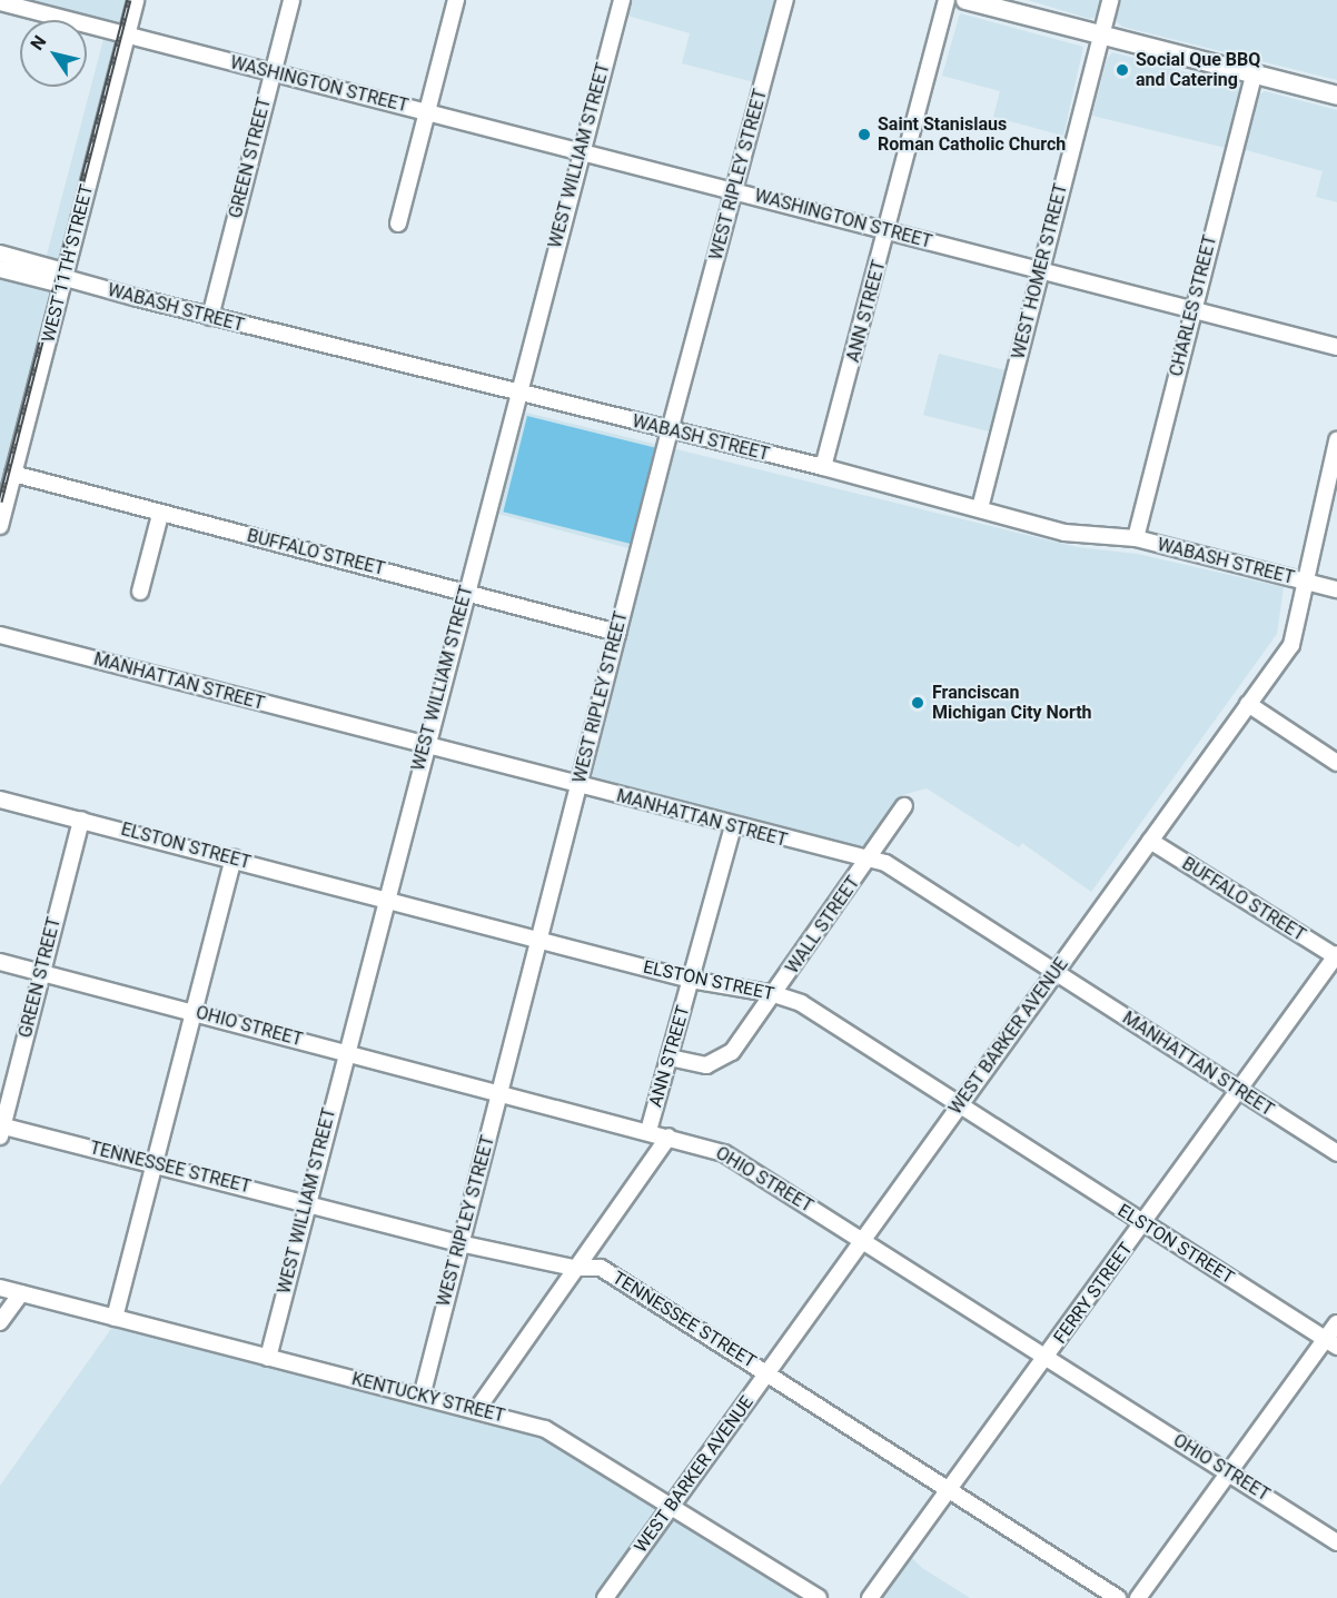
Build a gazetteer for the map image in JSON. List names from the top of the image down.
{
  "streets": {
    "street": [
      "WASHINGTON STREET",
      "WEST WILLIAM STREET",
      "GREEN STREET",
      "WEST RIPLEY STREET",
      "WEST 11TH STREET",
      "WEST HOMER STREET",
      "CHARLES STREET",
      "WABASH STREET",
      "ANN STREET",
      "BUFFALO STREET",
      "MANHATTAN STREET",
      "ELSTON STREET",
      "WALL STREET",
      "OHIO STREET",
      "WEST BARKER AVENUE",
      "TENNESSEE STREET",
      "FERRY STREET",
      "KENTUCKY STREET"
    ]
  },
  "crossings": [
    ["WASHINGTON STREET", "WEST WILLIAM STREET"],
    ["WASHINGTON STREET", "GREEN STREET"],
    ["WASHINGTON STREET", "WEST RIPLEY STREET"],
    ["WASHINGTON STREET", "WEST 11TH STREET"],
    ["WASHINGTON STREET", "WEST HOMER STREET"],
    ["WASHINGTON STREET", "CHARLES STREET"],
    ["WASHINGTON STREET", "ANN STREET"],
    ["WEST WILLIAM STREET", "WABASH STREET"],
    ["WEST WILLIAM STREET", "BUFFALO STREET"],
    ["WEST WILLIAM STREET", "MANHATTAN STREET"],
    ["WEST WILLIAM STREET", "ELSTON STREET"],
    ["WEST WILLIAM STREET", "OHIO STREET"],
    ["WEST WILLIAM STREET", "TENNESSEE STREET"],
    ["WEST WILLIAM STREET", "KENTUCKY STREET"],
    ["GREEN STREET", "WABASH STREET"],
    ["GREEN STREET", "ELSTON STREET"],
    ["GREEN STREET", "OHIO STREET"],
    ["GREEN STREET", "TENNESSEE STREET"],
    ["WEST RIPLEY STREET", "WABASH STREET"],
    ["WEST RIPLEY STREET", "BUFFALO STREET"],
    ["WEST RIPLEY STREET", "MANHATTAN STREET"],
    ["WEST RIPLEY STREET", "ELSTON STREET"],
    ["WEST RIPLEY STREET", "OHIO STREET"],
    ["WEST RIPLEY STREET", "TENNESSEE STREET"],
    ["WEST RIPLEY STREET", "KENTUCKY STREET"],
    ["WEST 11TH STREET", "WABASH STREET"],
    ["WEST 11TH STREET", "BUFFALO STREET"],
    ["WEST HOMER STREET", "WABASH STREET"],
    ["CHARLES STREET", "WABASH STREET"],
    ["WABASH STREET", "ANN STREET"],
    ["WABASH STREET", "WEST BARKER AVENUE"],
    ["ANN STREET", "MANHATTAN STREET"],
    ["ANN STREET", "ELSTON STREET"],
    ["ANN STREET", "WALL STREET"],
    ["ANN STREET", "OHIO STREET"],
    ["BUFFALO STREET", "WEST BARKER AVENUE"],
    ["BUFFALO STREET", "FERRY STREET"],
    ["MANHATTAN STREET", "WALL STREET"],
    ["MANHATTAN STREET", "WEST BARKER AVENUE"],
    ["MANHATTAN STREET", "FERRY STREET"],
    ["ELSTON STREET", "WALL STREET"],
    ["ELSTON STREET", "WEST BARKER AVENUE"],
    ["ELSTON STREET", "FERRY STREET"],
    ["OHIO STREET", "WEST BARKER AVENUE"],
    ["OHIO STREET", "FERRY STREET"],
    ["WEST BARKER AVENUE", "TENNESSEE STREET"],
    ["WEST BARKER AVENUE", "KENTUCKY STREET"],
    ["TENNESSEE STREET", "FERRY STREET"]
  ],
  "places": ["Social Que BBQ and Catering", "Saint Stanislaus Roman Catholic Church", "Franciscan Michigan City North"],
  "north": "top left"
}
